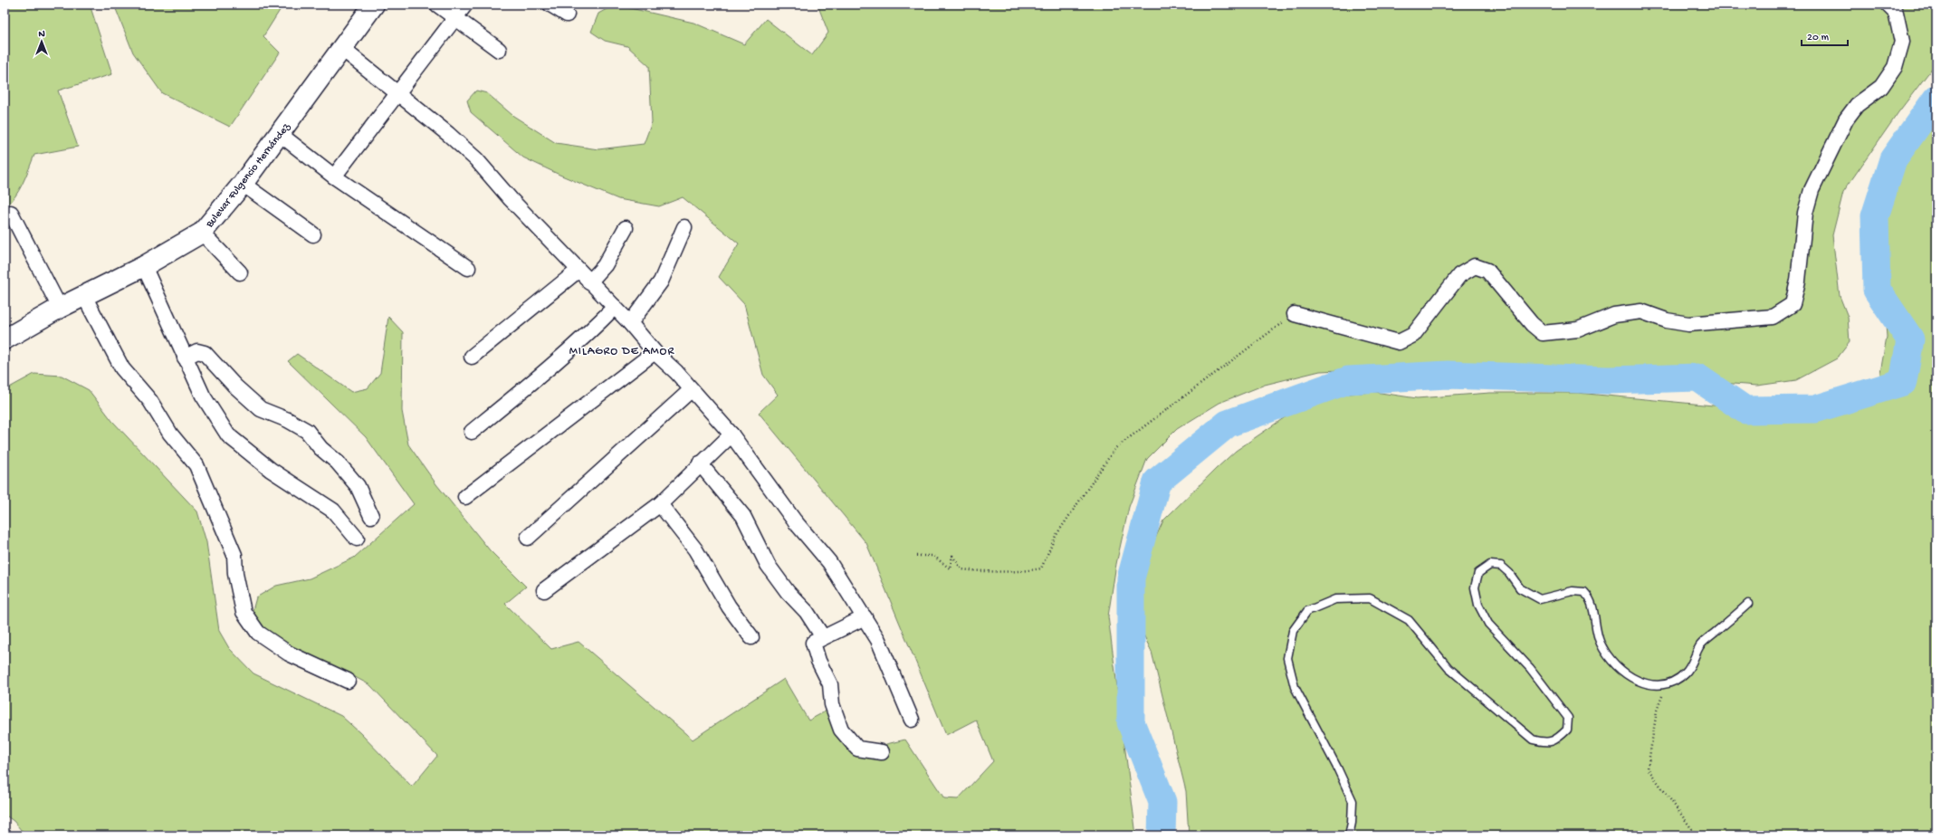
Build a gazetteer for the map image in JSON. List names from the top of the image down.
{
  "streets": {
    "street": ["Bulevar Fulgencio Hernández"]
  },
  "districts": ["MILAGRO DE AMOR"],
  "scale_bar": "20 m",
  "north": "top"
}
